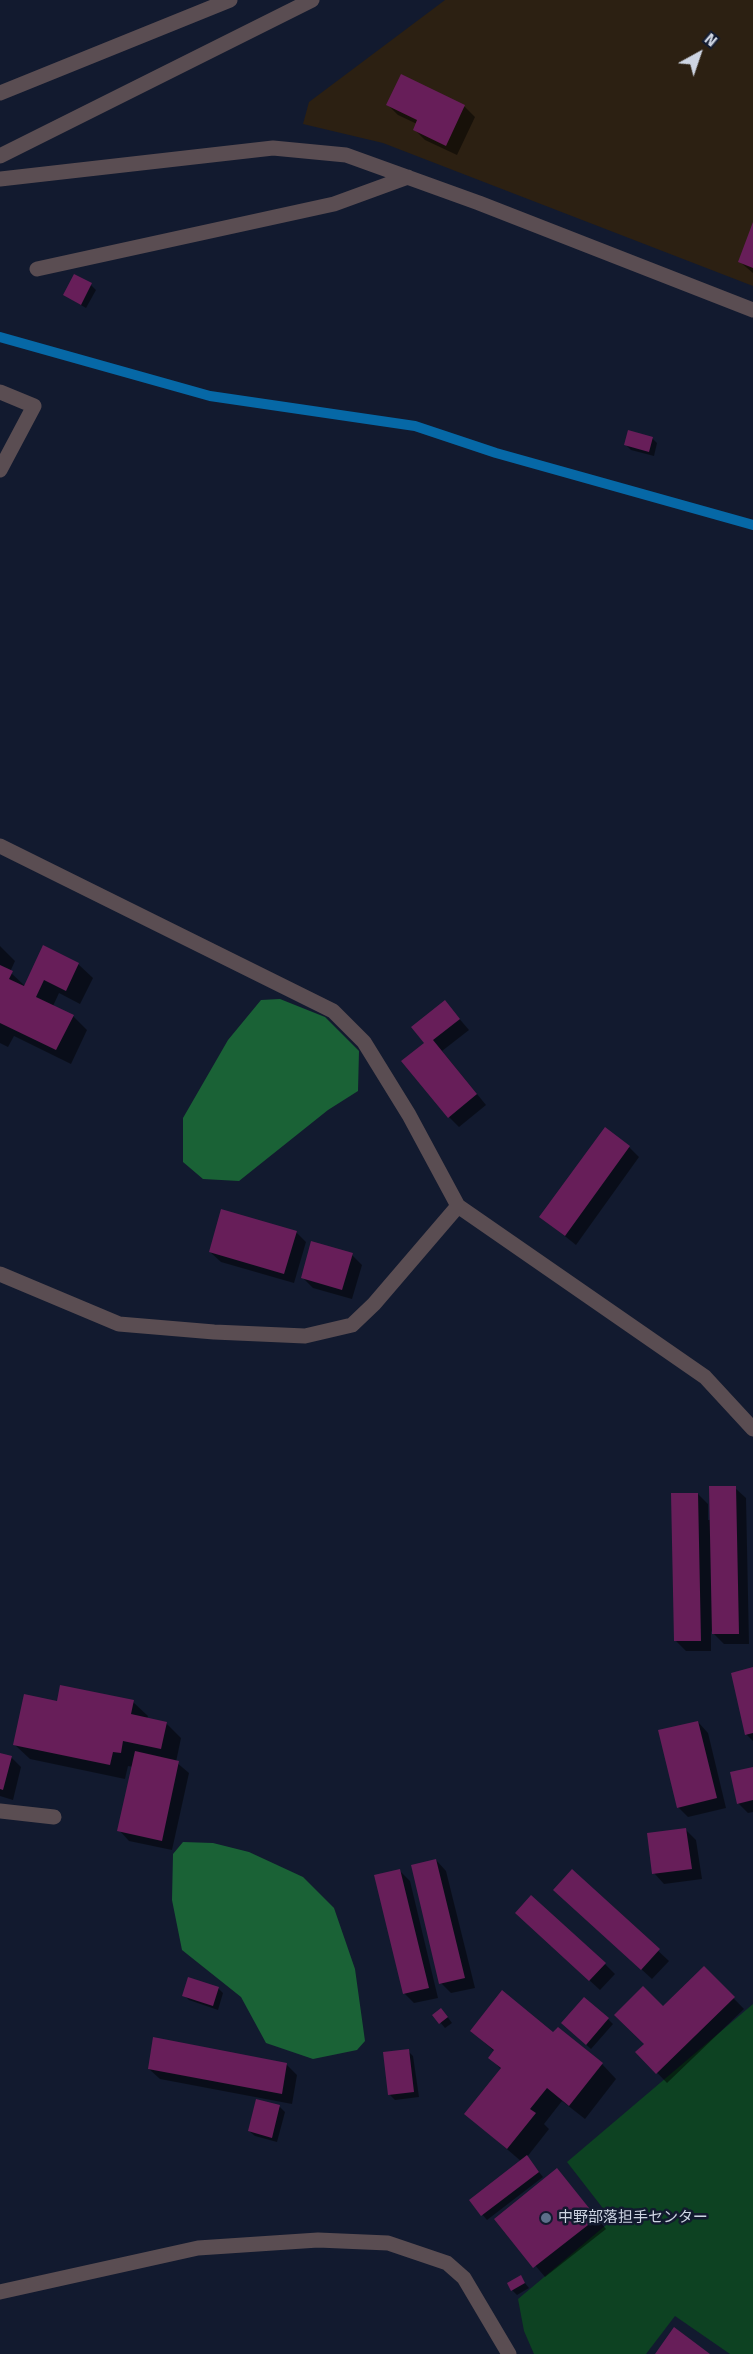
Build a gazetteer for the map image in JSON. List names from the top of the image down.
{
  "places": ["中野部落担手センター"],
  "north": "top right"
}
